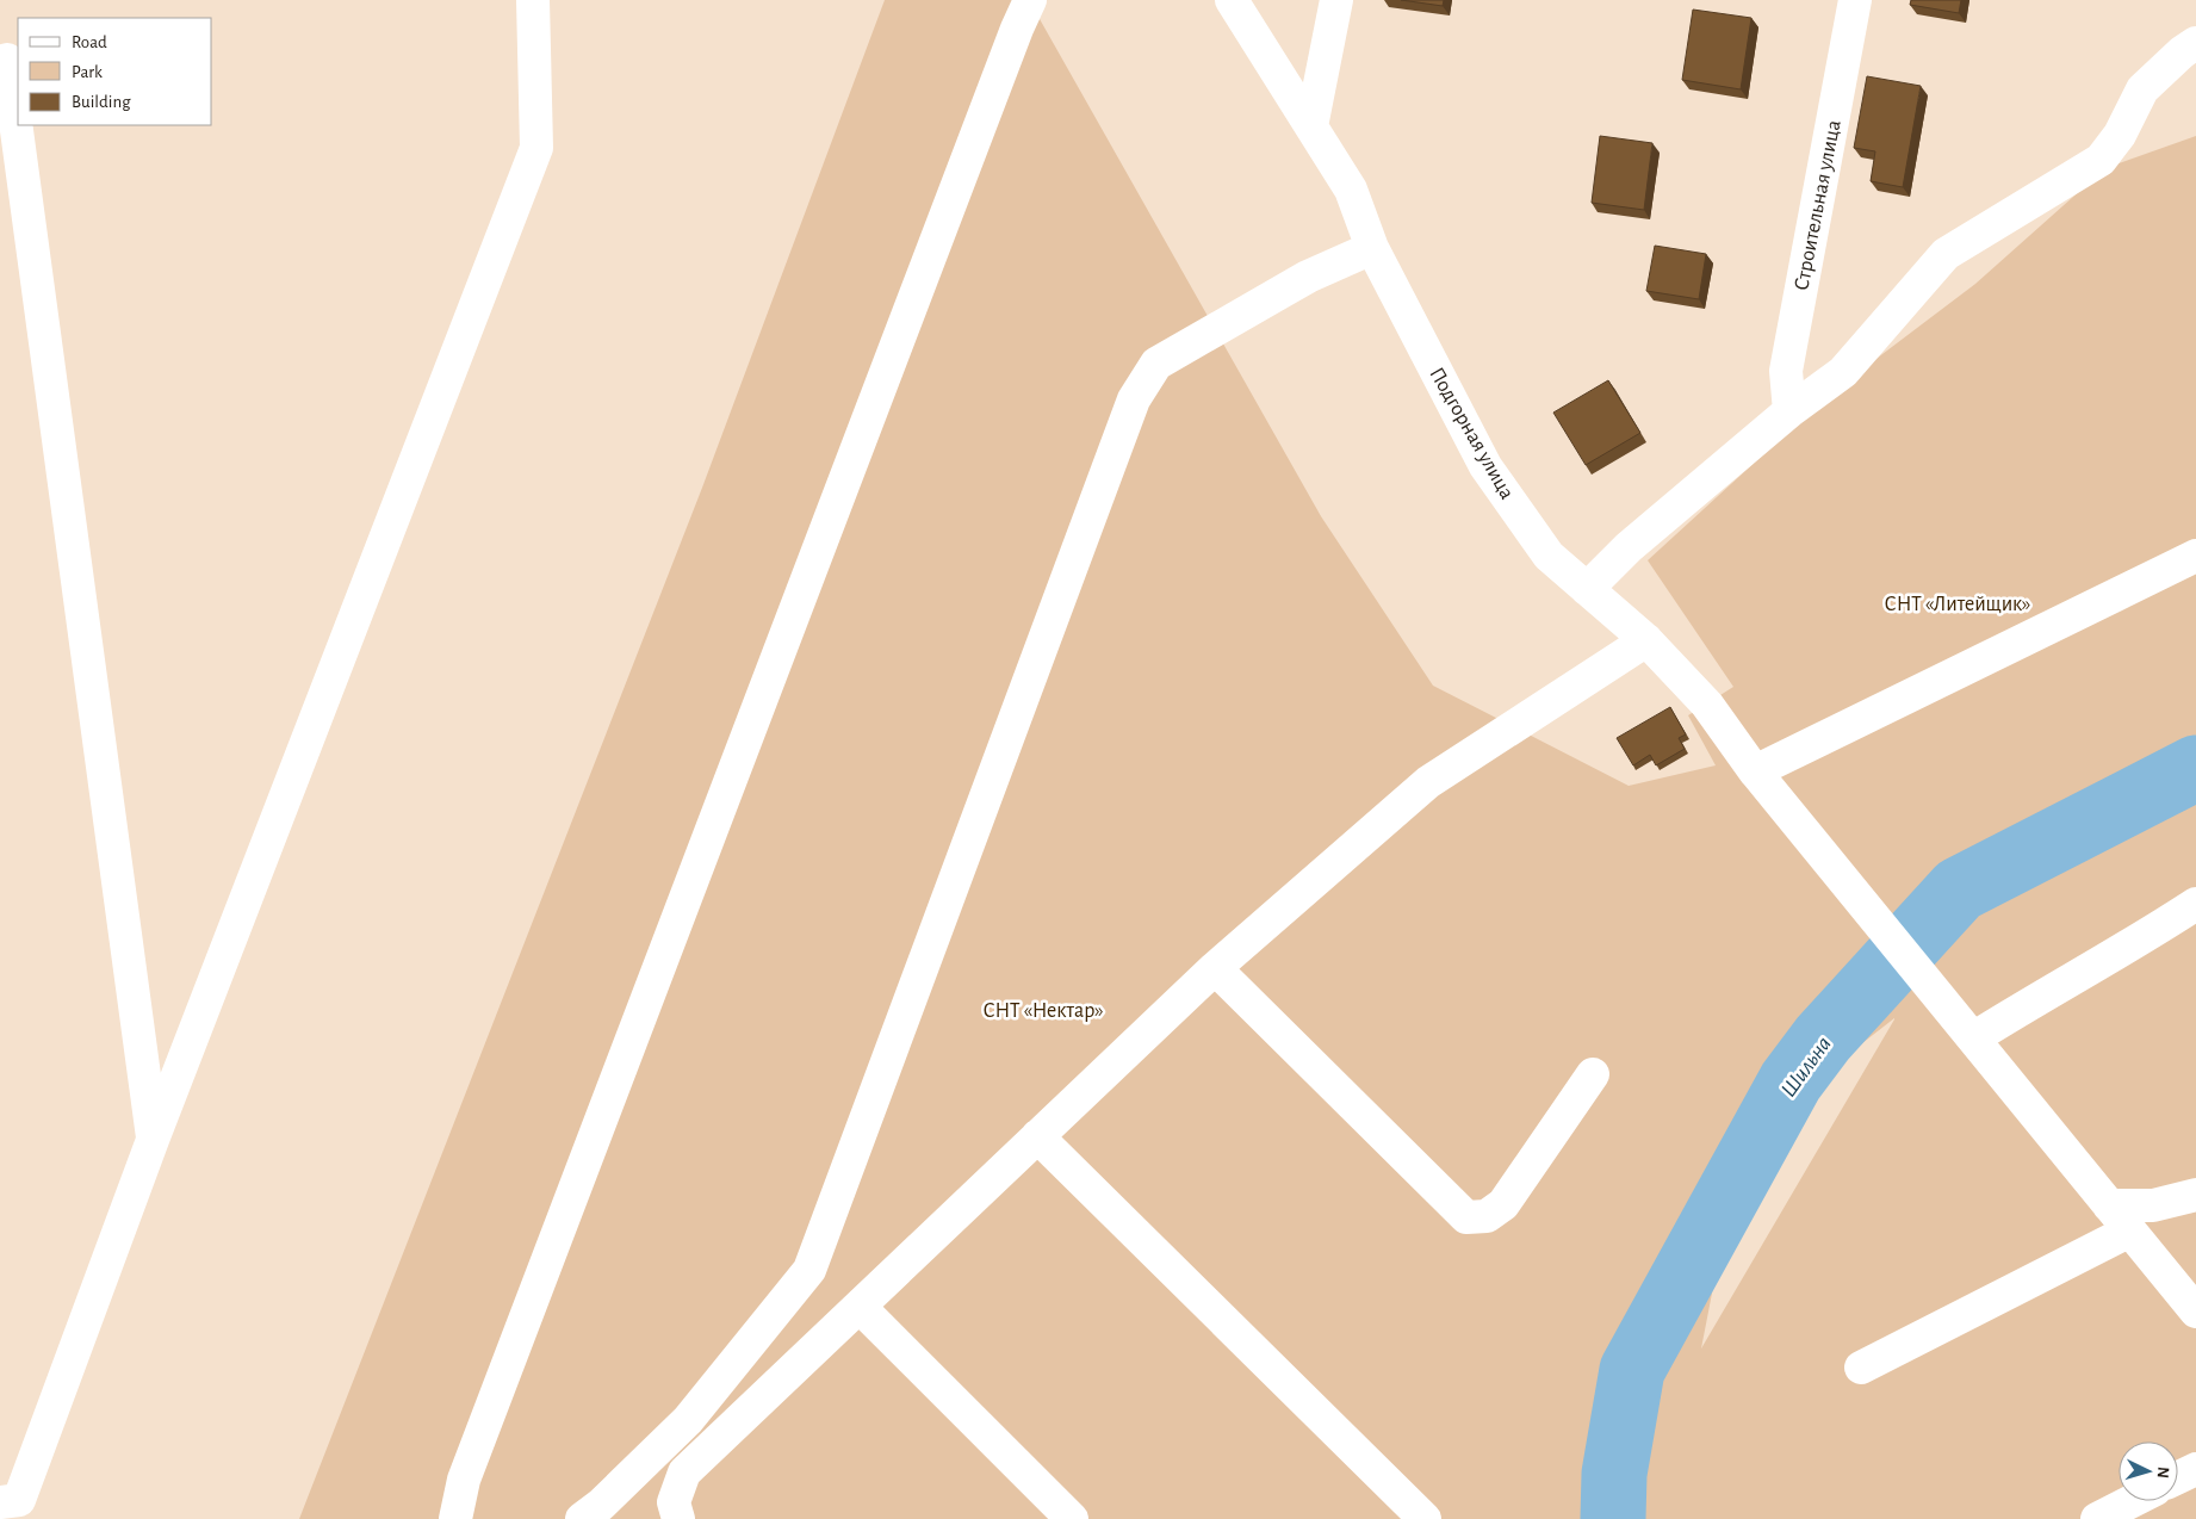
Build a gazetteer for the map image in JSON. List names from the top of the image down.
{
  "streets": {
    "street": ["Строительная улица", "Подгорная улица"]
  },
  "water": ["Шильна"],
  "parks": ["СНТ «Литейщик»", "СНТ «Нектар»"],
  "legend": ["Road", "Park", "Building"],
  "north": "right"
}
